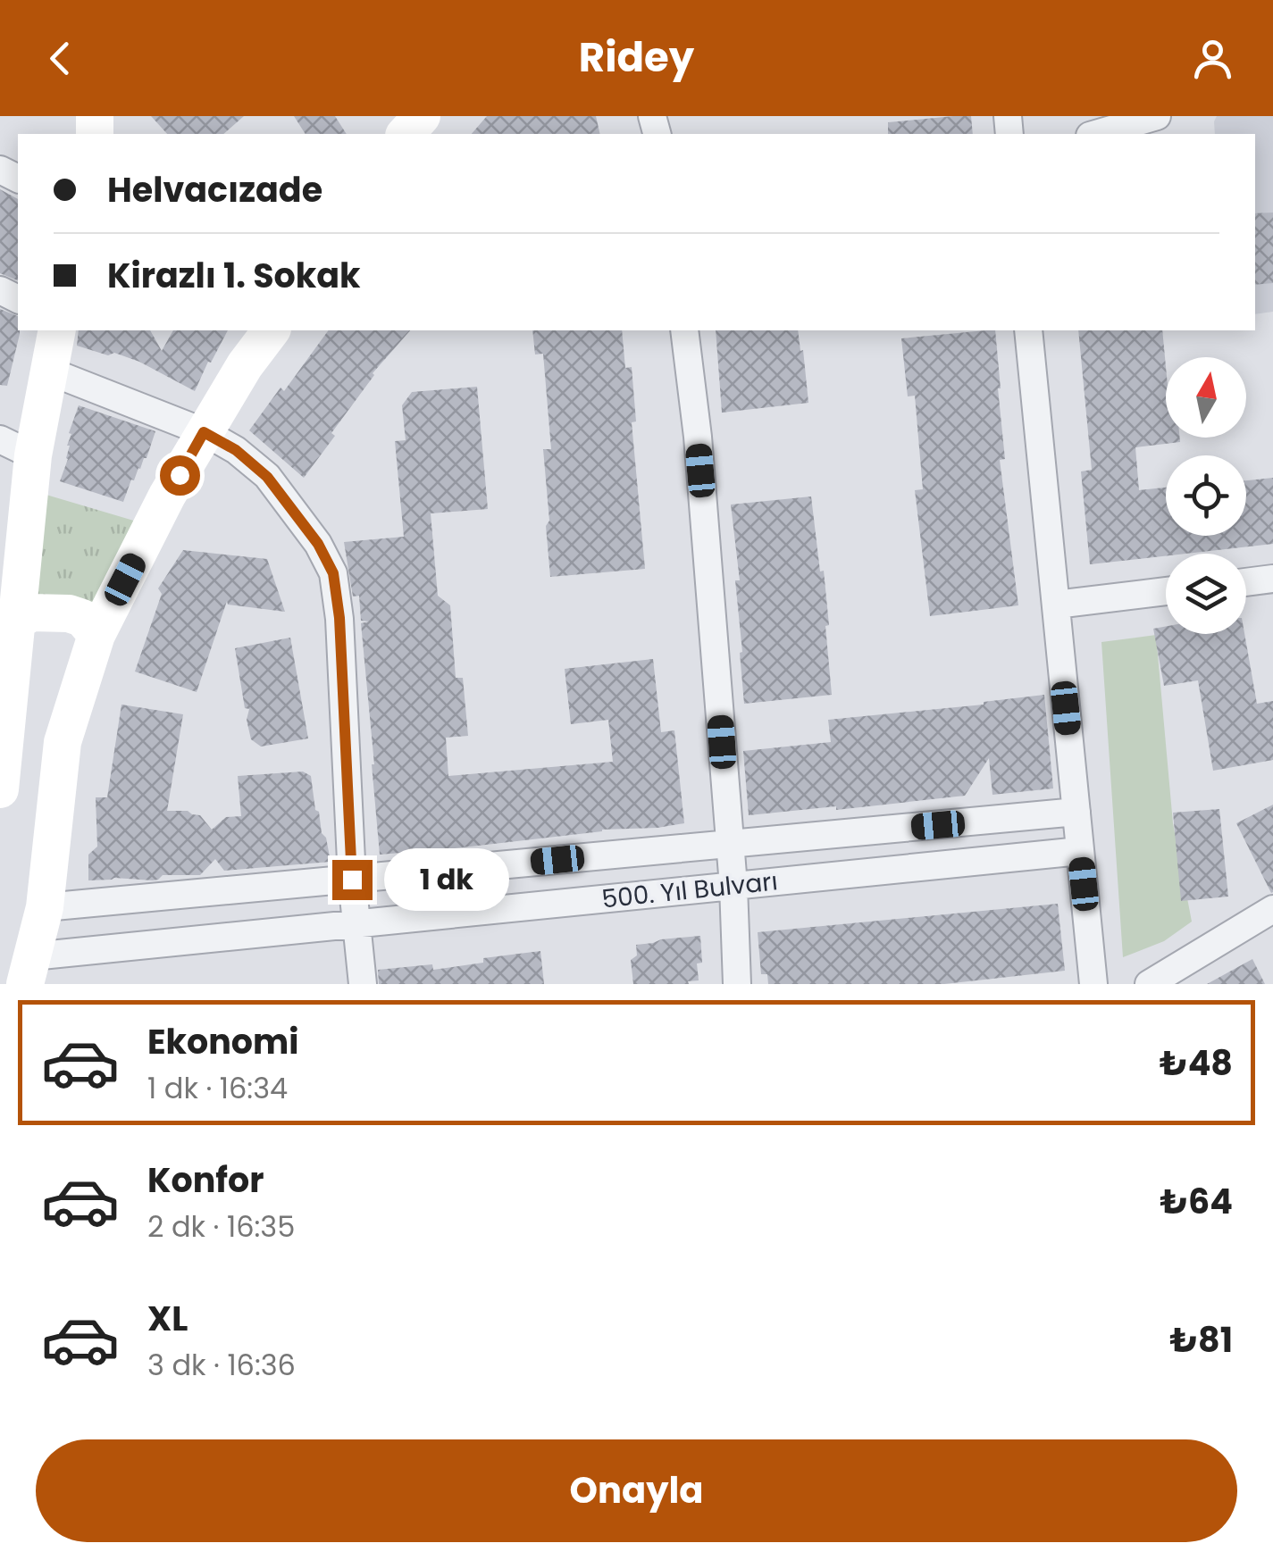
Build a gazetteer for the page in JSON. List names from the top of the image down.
{
  "streets": {
    "street": ["500. Yıl Bulvarı"]
  },
  "north": "top",
  "page": {
    "header": "Ridey",
    "banner": ["Helvacızade", "Kirazlı 1. Sokak"],
    "bubble": "1 dk",
    "list": [
      {
        "name": "Ekonomi",
        "note": "1 dk · 16:34",
        "value": "₺48"
      },
      {
        "name": "Konfor",
        "note": "2 dk · 16:35",
        "value": "₺64"
      },
      {
        "name": "XL",
        "note": "3 dk · 16:36",
        "value": "₺81"
      }
    ],
    "buttons": "Onayla"
  }
}
